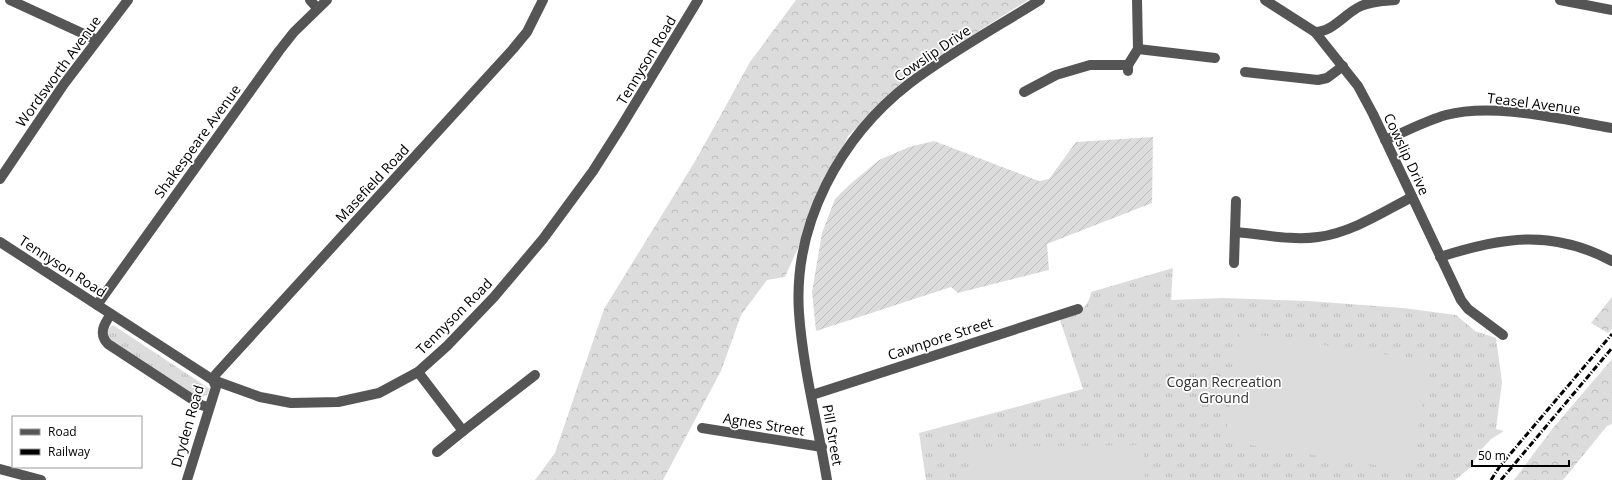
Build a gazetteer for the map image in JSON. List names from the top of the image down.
{
  "streets": {
    "street": [
      "Cowslip Drive",
      "Tennyson Road",
      "Wordsworth Avenue",
      "Teasel Avenue",
      "Shakespeare Avenue",
      "Masefield Road",
      "Cawnpore Street",
      "Agnes Street",
      "Dryden Road",
      "Pill Street"
    ]
  },
  "crossings": [
    ["Cowslip Drive", "Teasel Avenue"],
    ["Cowslip Drive", "Cawnpore Street"],
    ["Cowslip Drive", "Pill Street"],
    ["Tennyson Road", "Shakespeare Avenue"],
    ["Tennyson Road", "Masefield Road"],
    ["Tennyson Road", "Dryden Road"],
    ["Masefield Road", "Dryden Road"],
    ["Cawnpore Street", "Pill Street"],
    ["Agnes Street", "Pill Street"]
  ],
  "parks": ["Cogan Recreation Ground"],
  "legend": ["Road", "Railway"],
  "scale_bar": "50 m"
}
